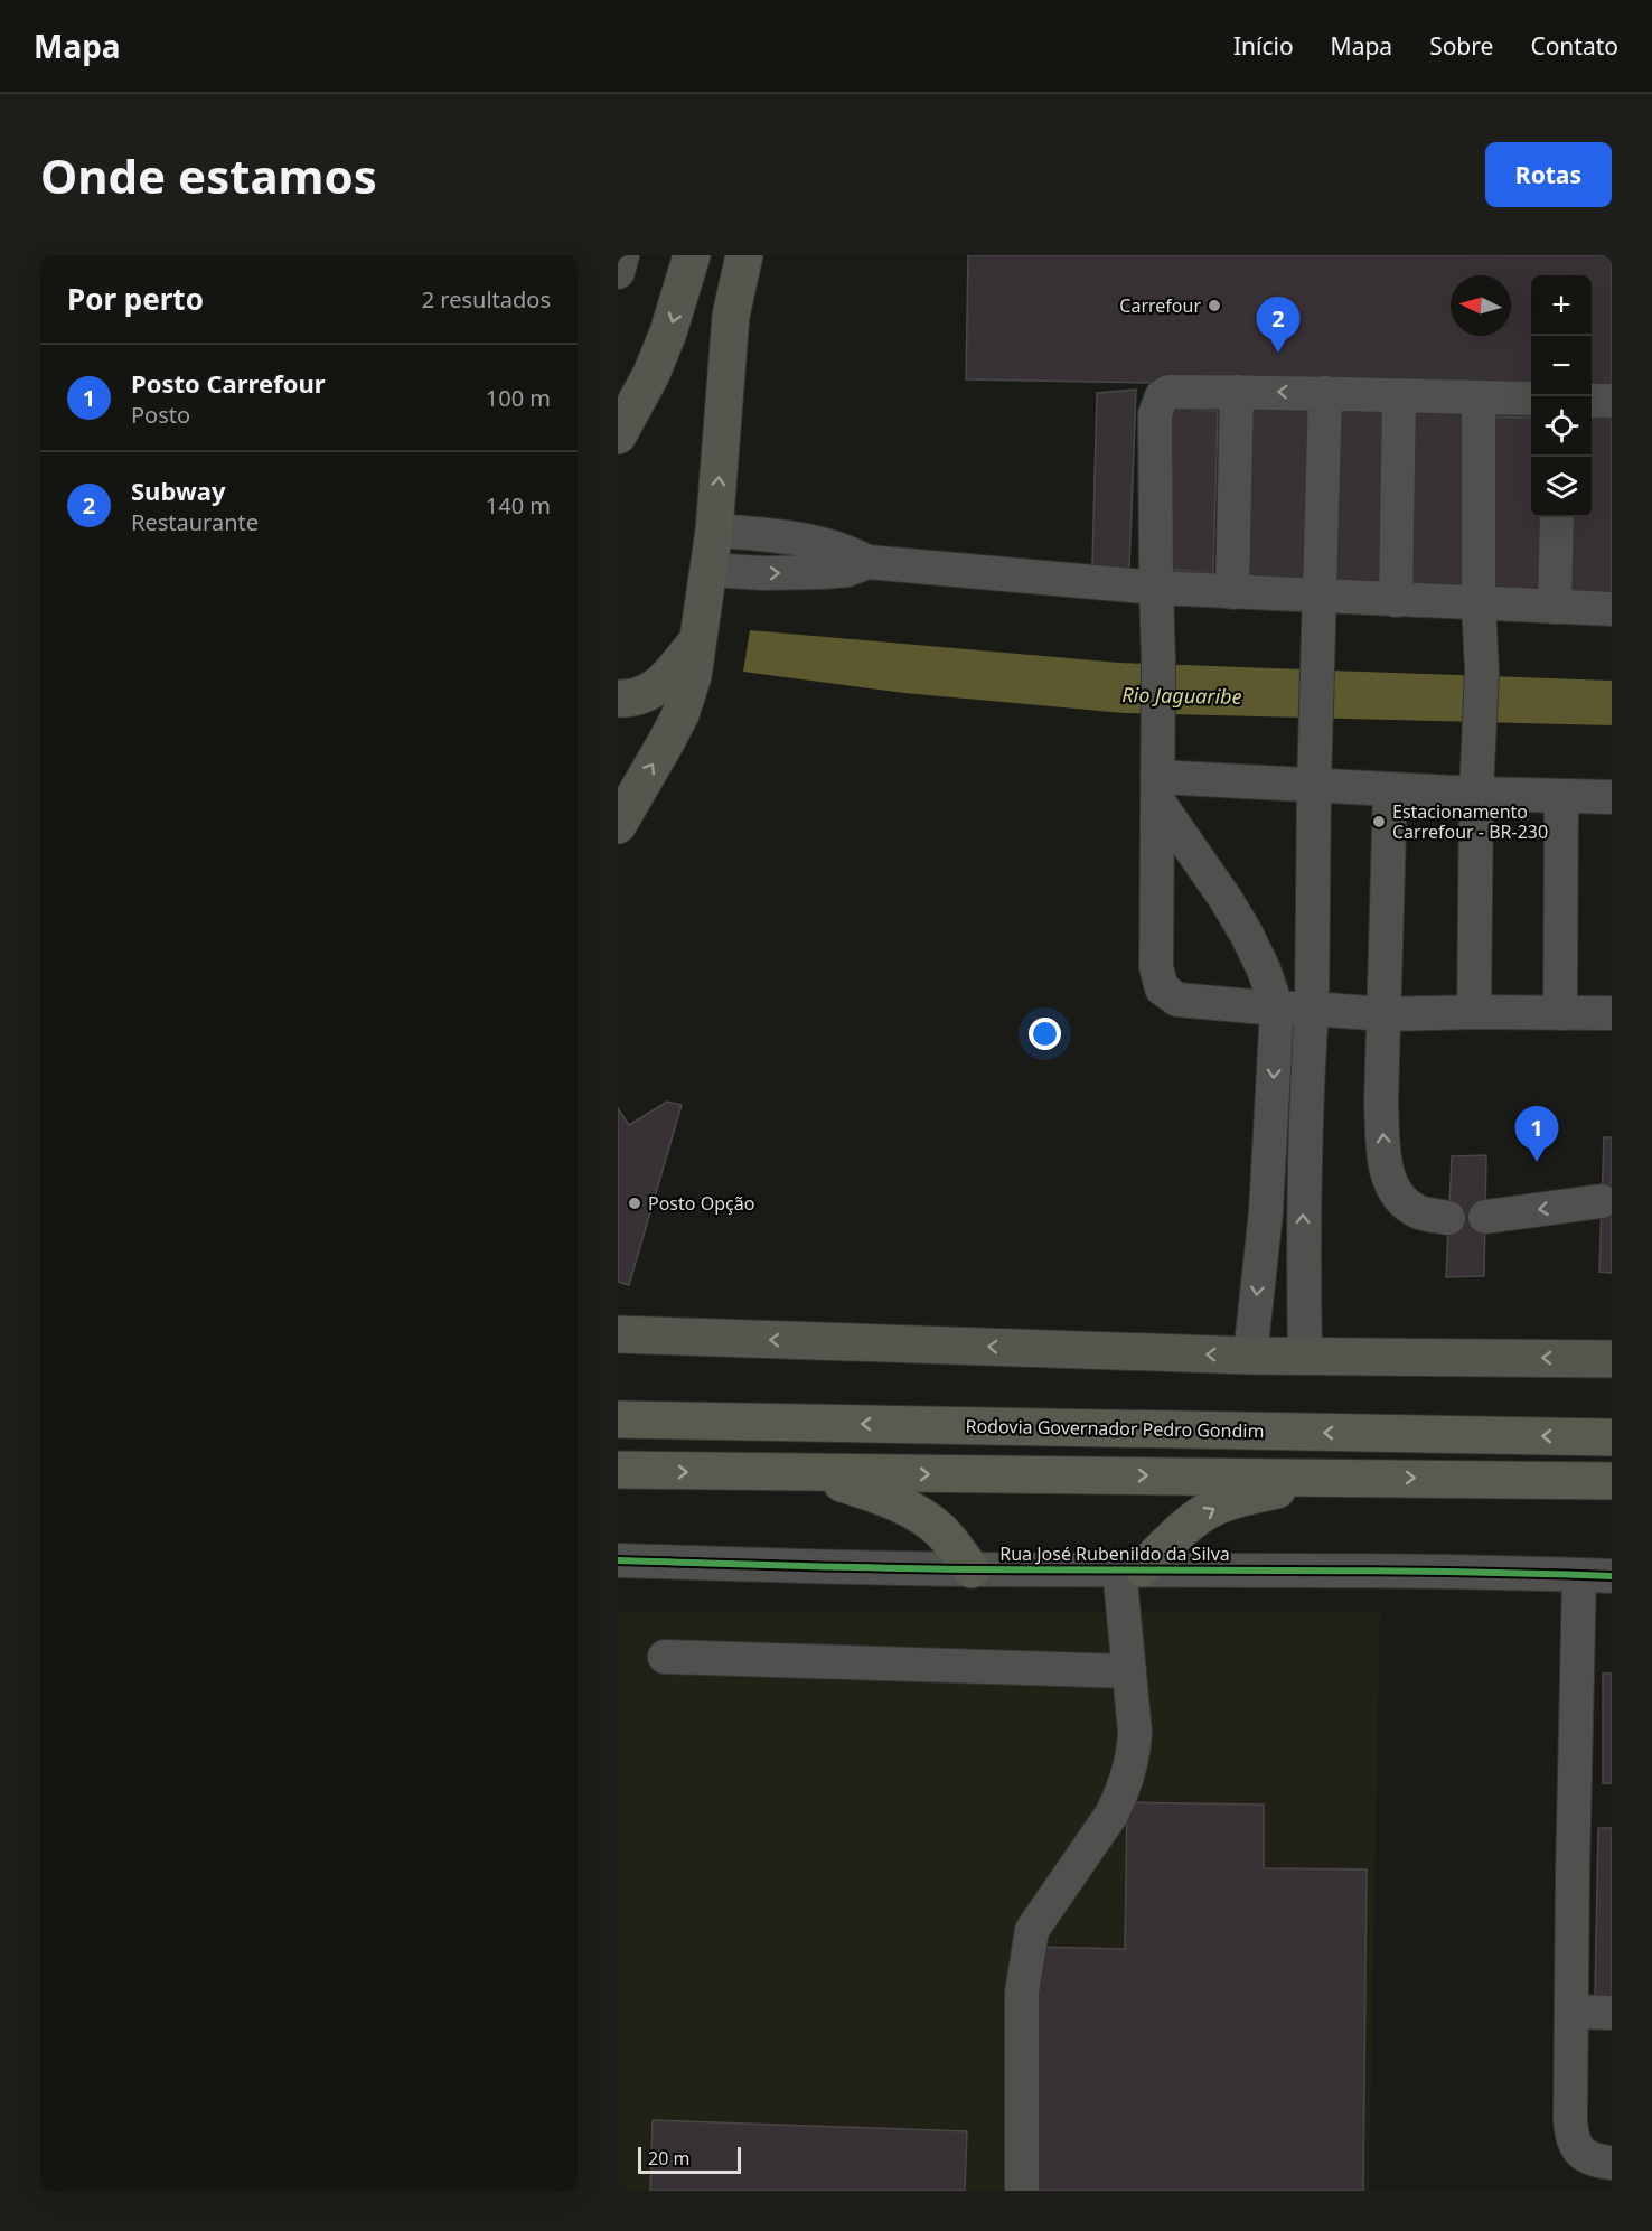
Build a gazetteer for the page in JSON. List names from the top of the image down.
{
  "streets": {
    "highway": ["Rodovia Governador Pedro Gondim"],
    "street": ["Rua José Rubenildo da Silva"]
  },
  "water": ["Rio Jaguaribe"],
  "places": ["Carrefour", "Estacionamento Carrefour - BR-230", "Posto Opção"],
  "scale_bar": "20 m",
  "north": "left",
  "page": {
    "header": "Mapa",
    "nav": [
      "Início",
      "Mapa",
      "Sobre",
      "Contato"
    ],
    "buttons": "Rotas",
    "title": "Onde estamos",
    "heading": ["Por perto", "2 resultados"],
    "map_buttons": ["+", "−"],
    "pins": ["2", "1"],
    "list": [
      {
        "mark": "1",
        "name": "Posto Carrefour",
        "note": "Posto",
        "value": "100 m"
      },
      {
        "mark": "2",
        "name": "Subway",
        "note": "Restaurante",
        "value": "140 m"
      }
    ],
    "scale": "20 m"
  }
}
